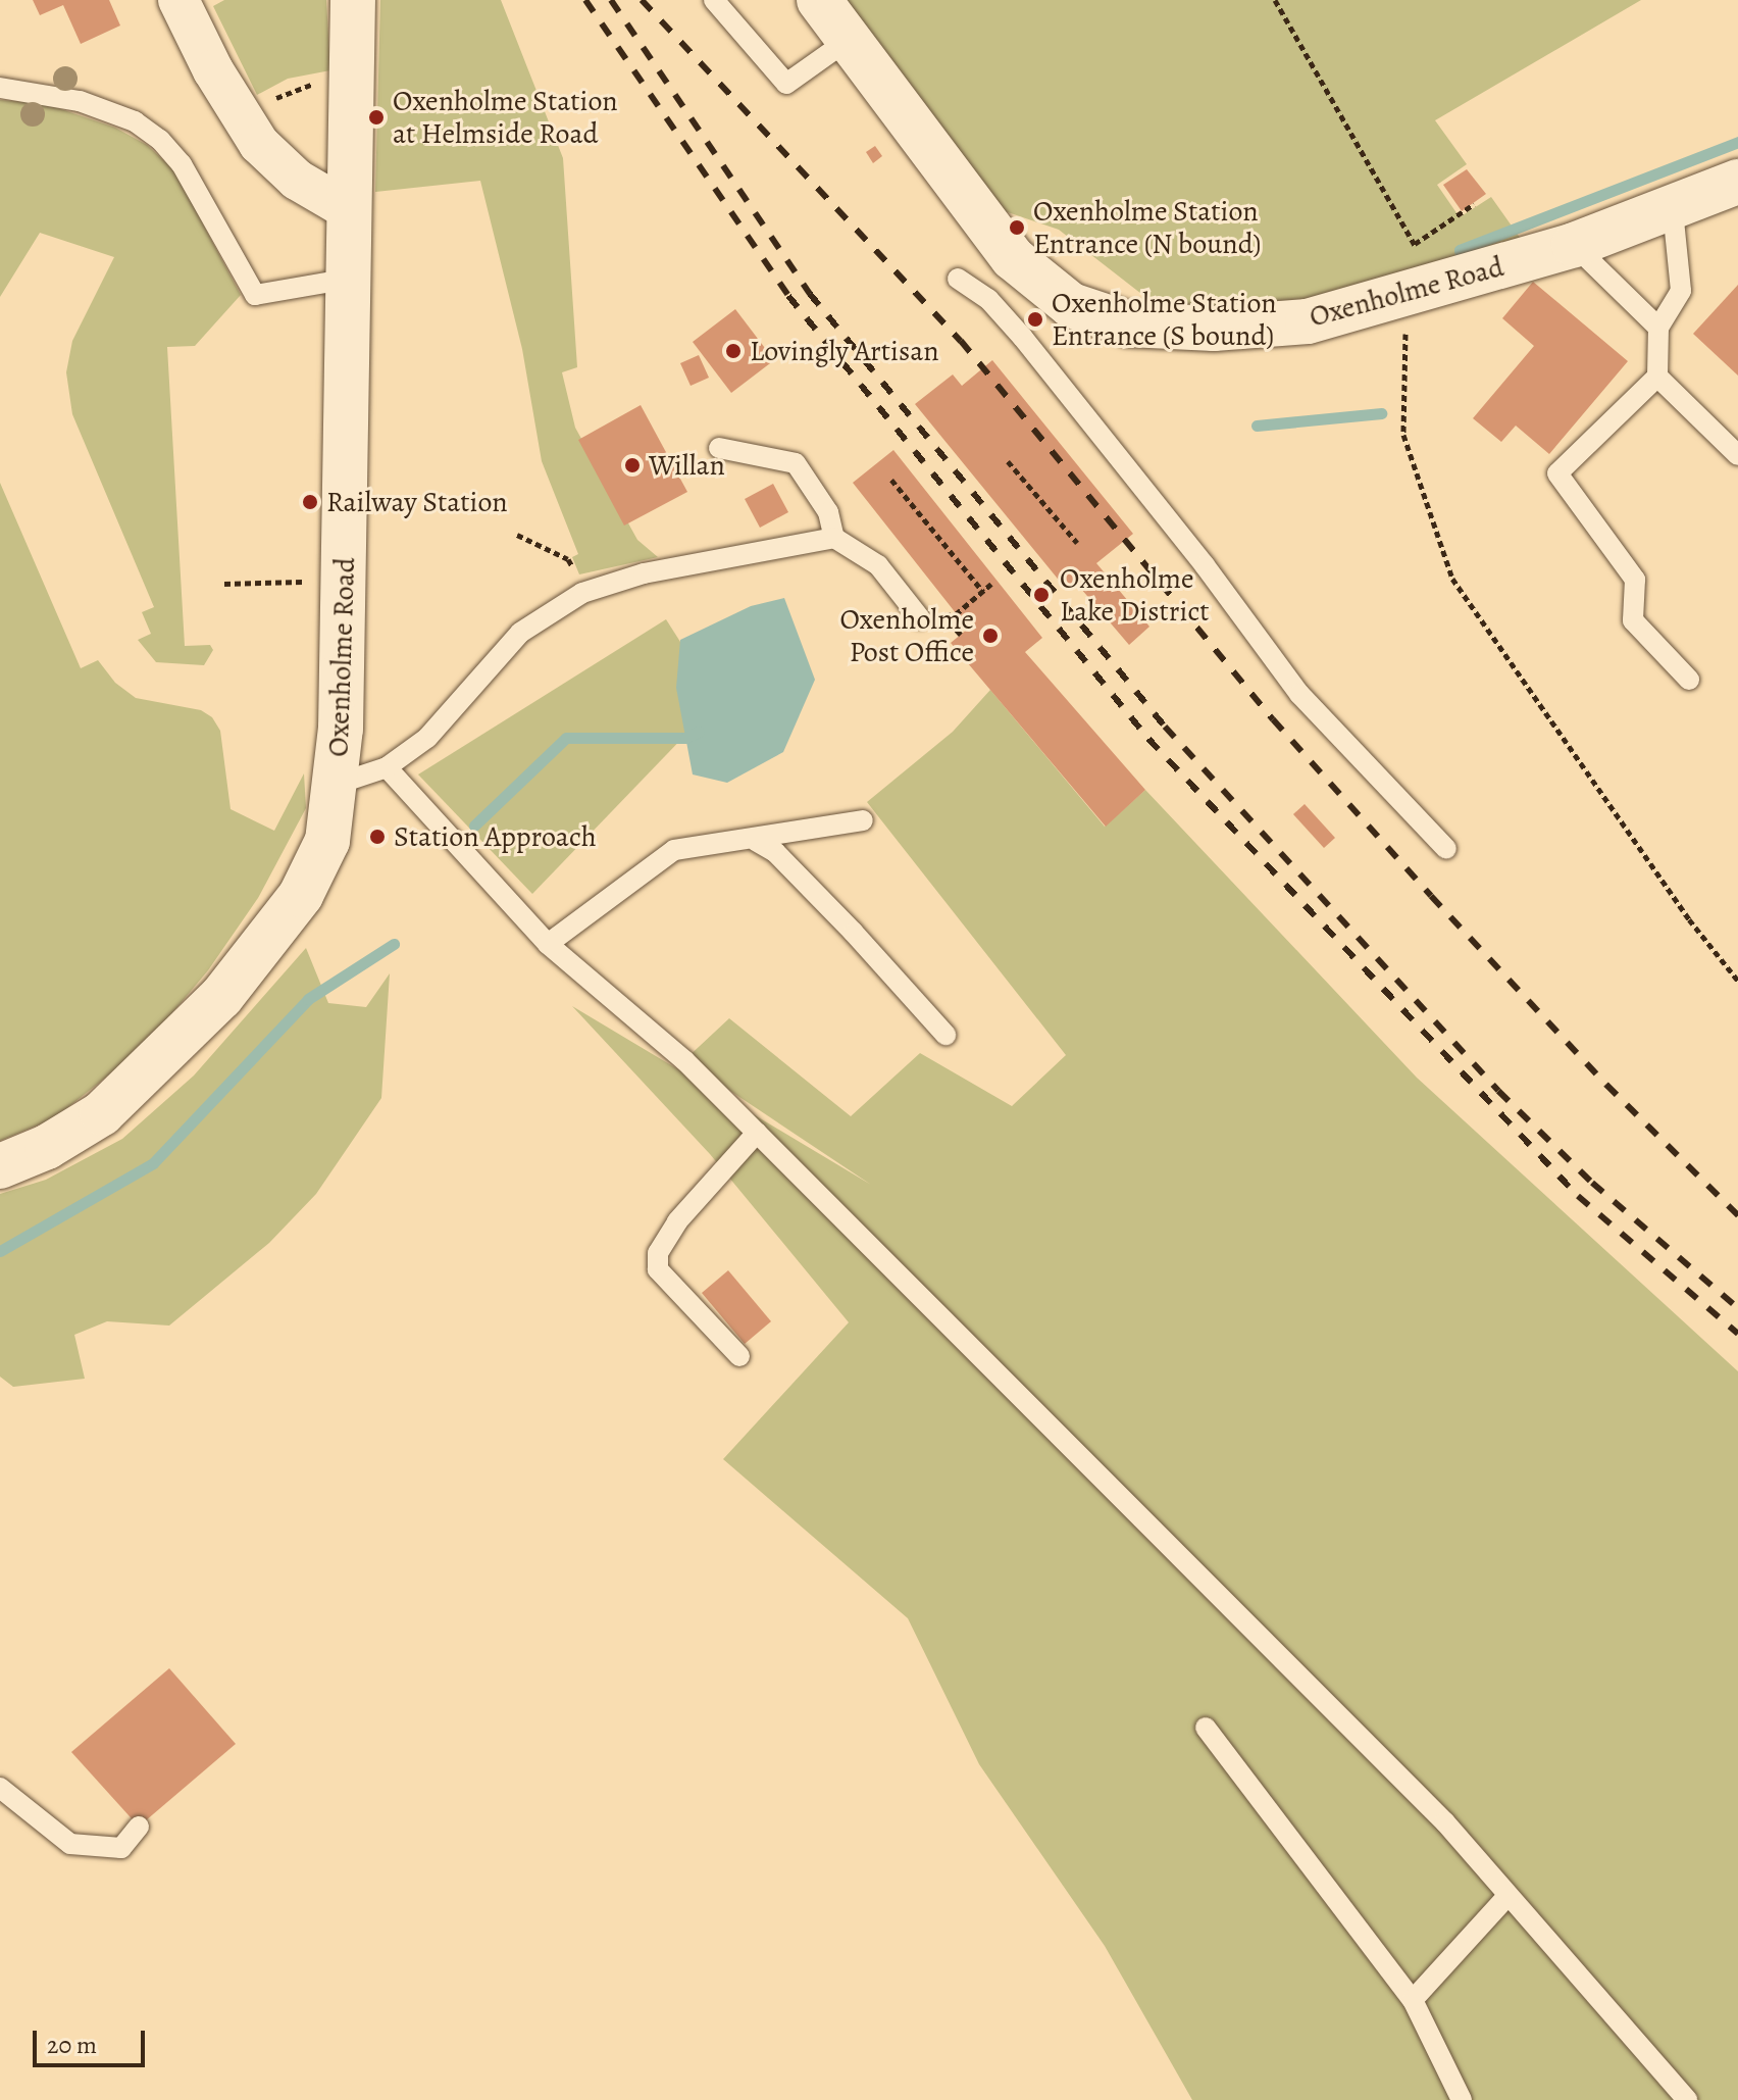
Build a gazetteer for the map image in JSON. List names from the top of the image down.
{
  "streets": {
    "main road": ["Oxenholme Road"]
  },
  "places": [
    "Oxenholme Station at Helmside Road",
    "Oxenholme Station Entrance (N bound)",
    "Oxenholme Station Entrance (S bound)",
    "Lovingly Artisan",
    "Willan",
    "Railway Station",
    "Oxenholme Lake District",
    "Oxenholme Post Office",
    "Station Approach"
  ],
  "scale_bar": "20 m"
}
